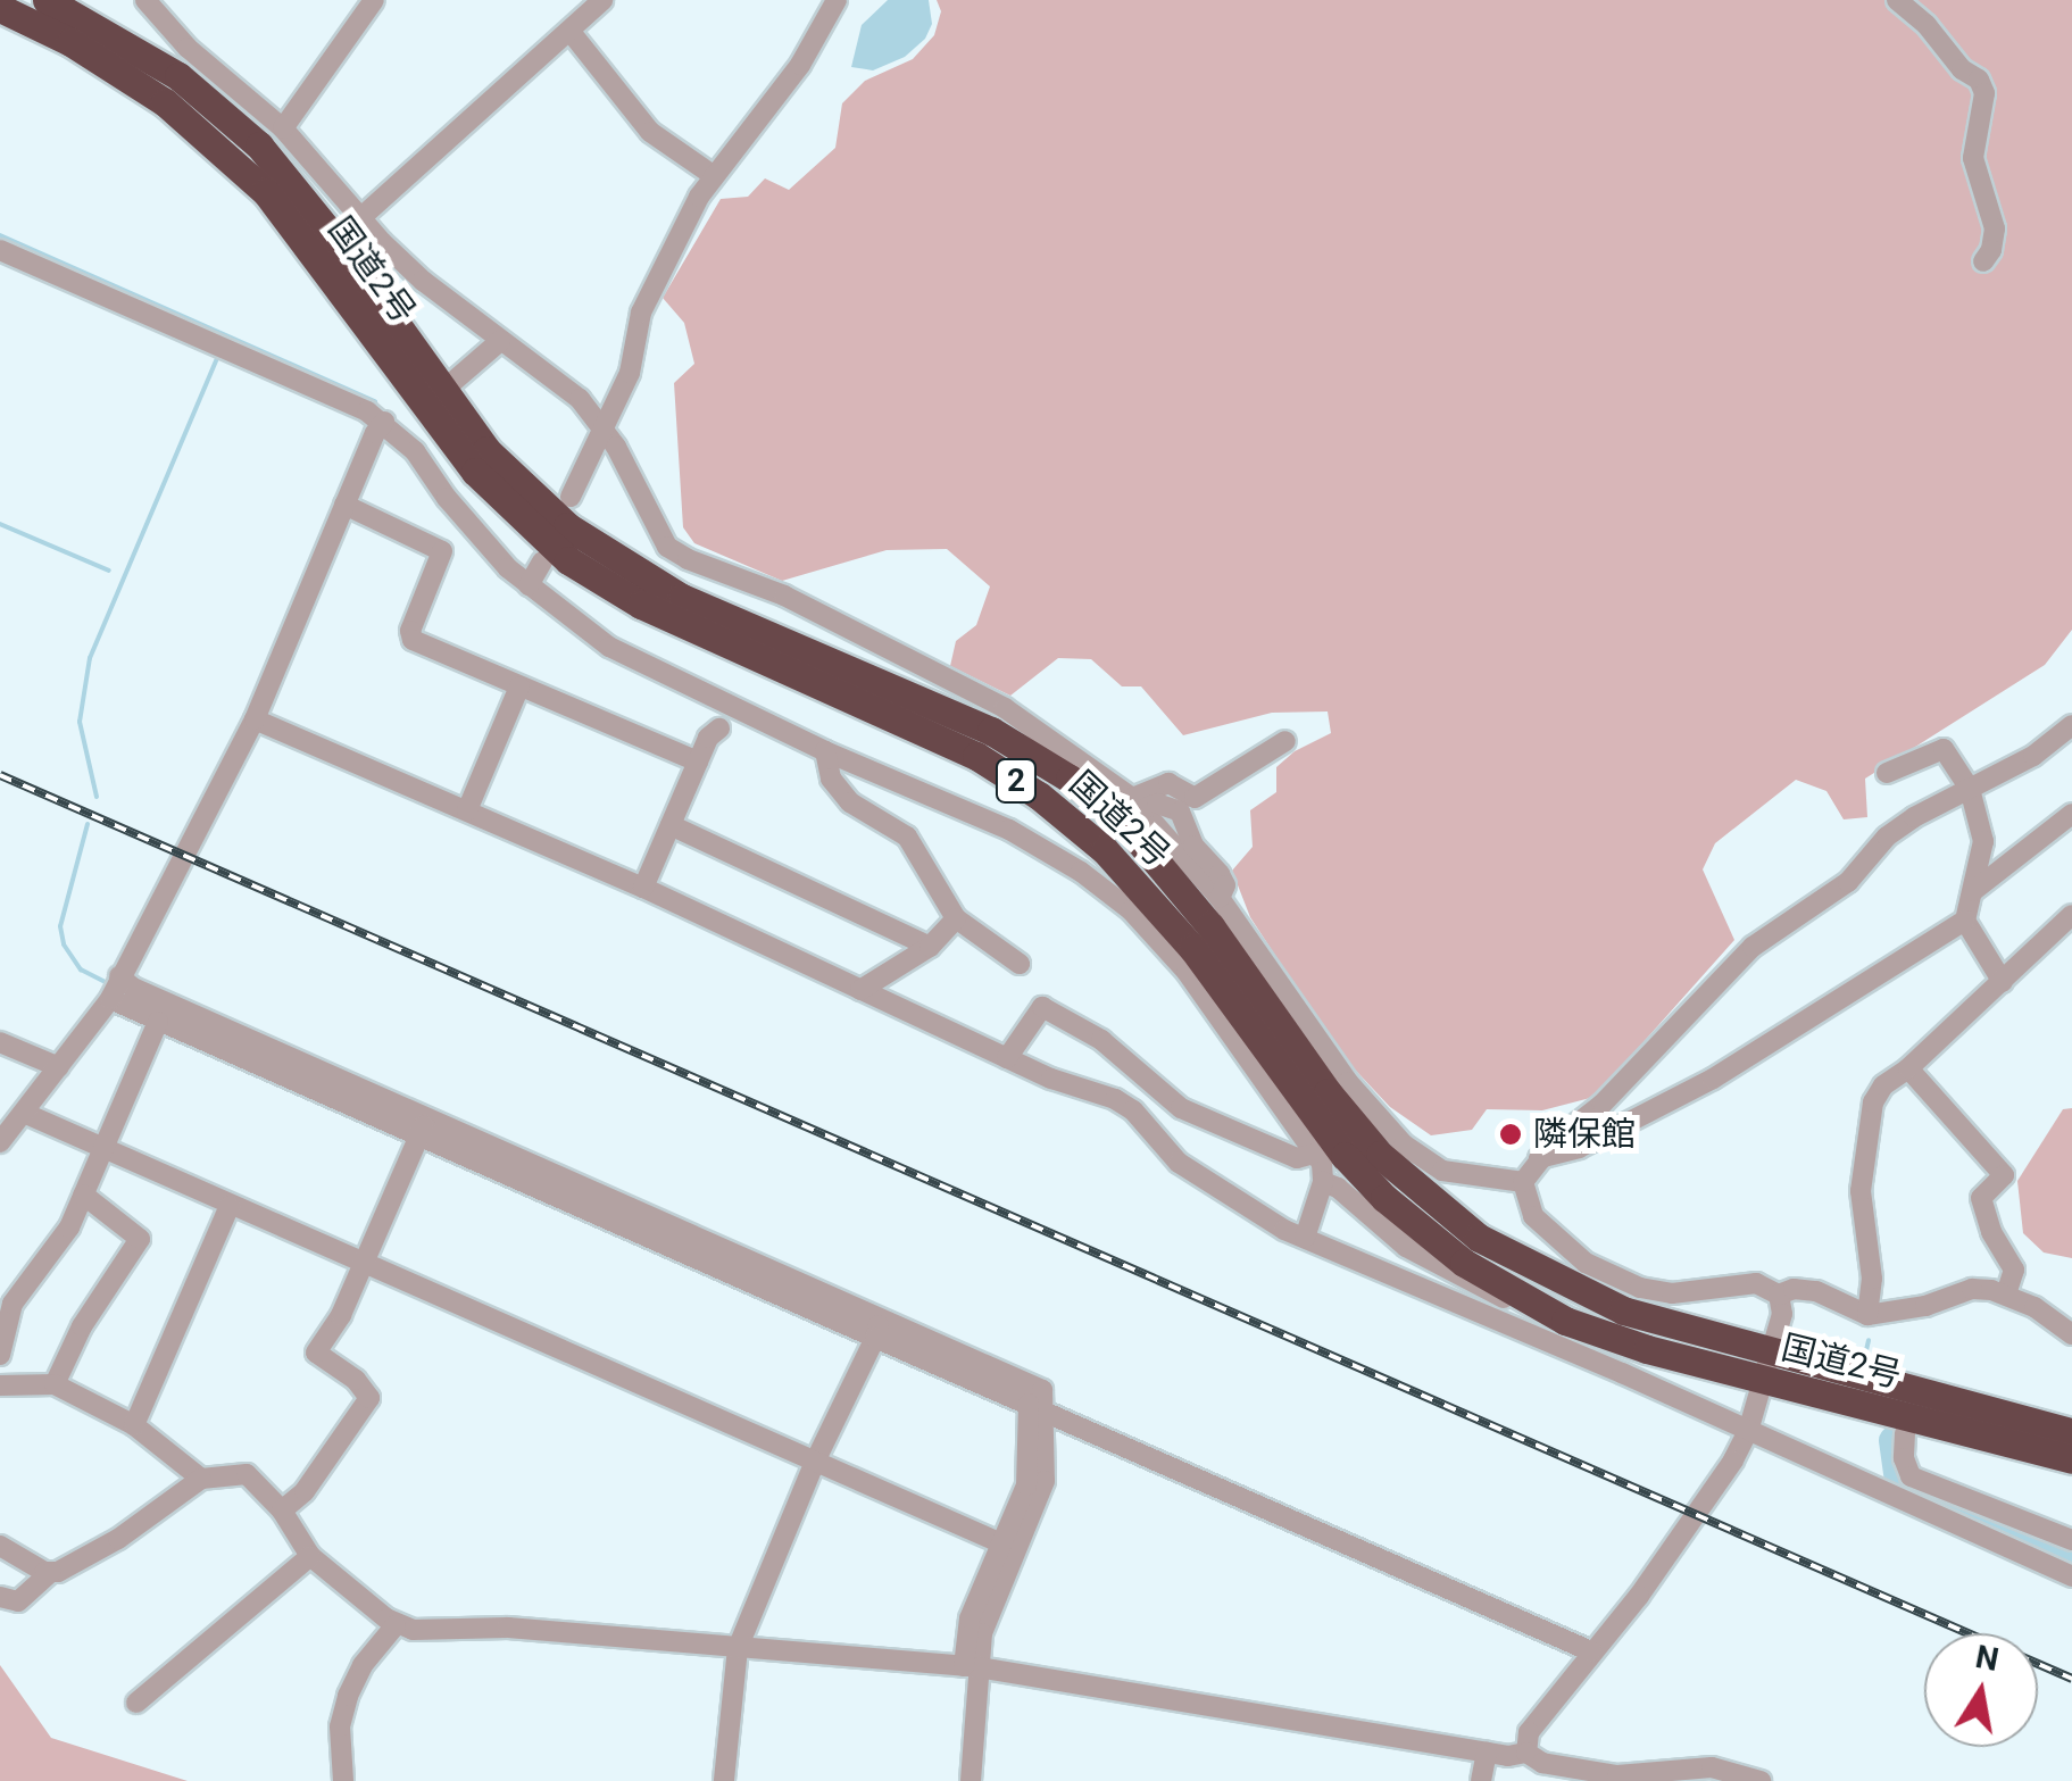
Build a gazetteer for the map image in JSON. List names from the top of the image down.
{
  "streets": {
    "highway": ["国道2号", "2"]
  },
  "places": ["隣保館"],
  "north": "top"
}
